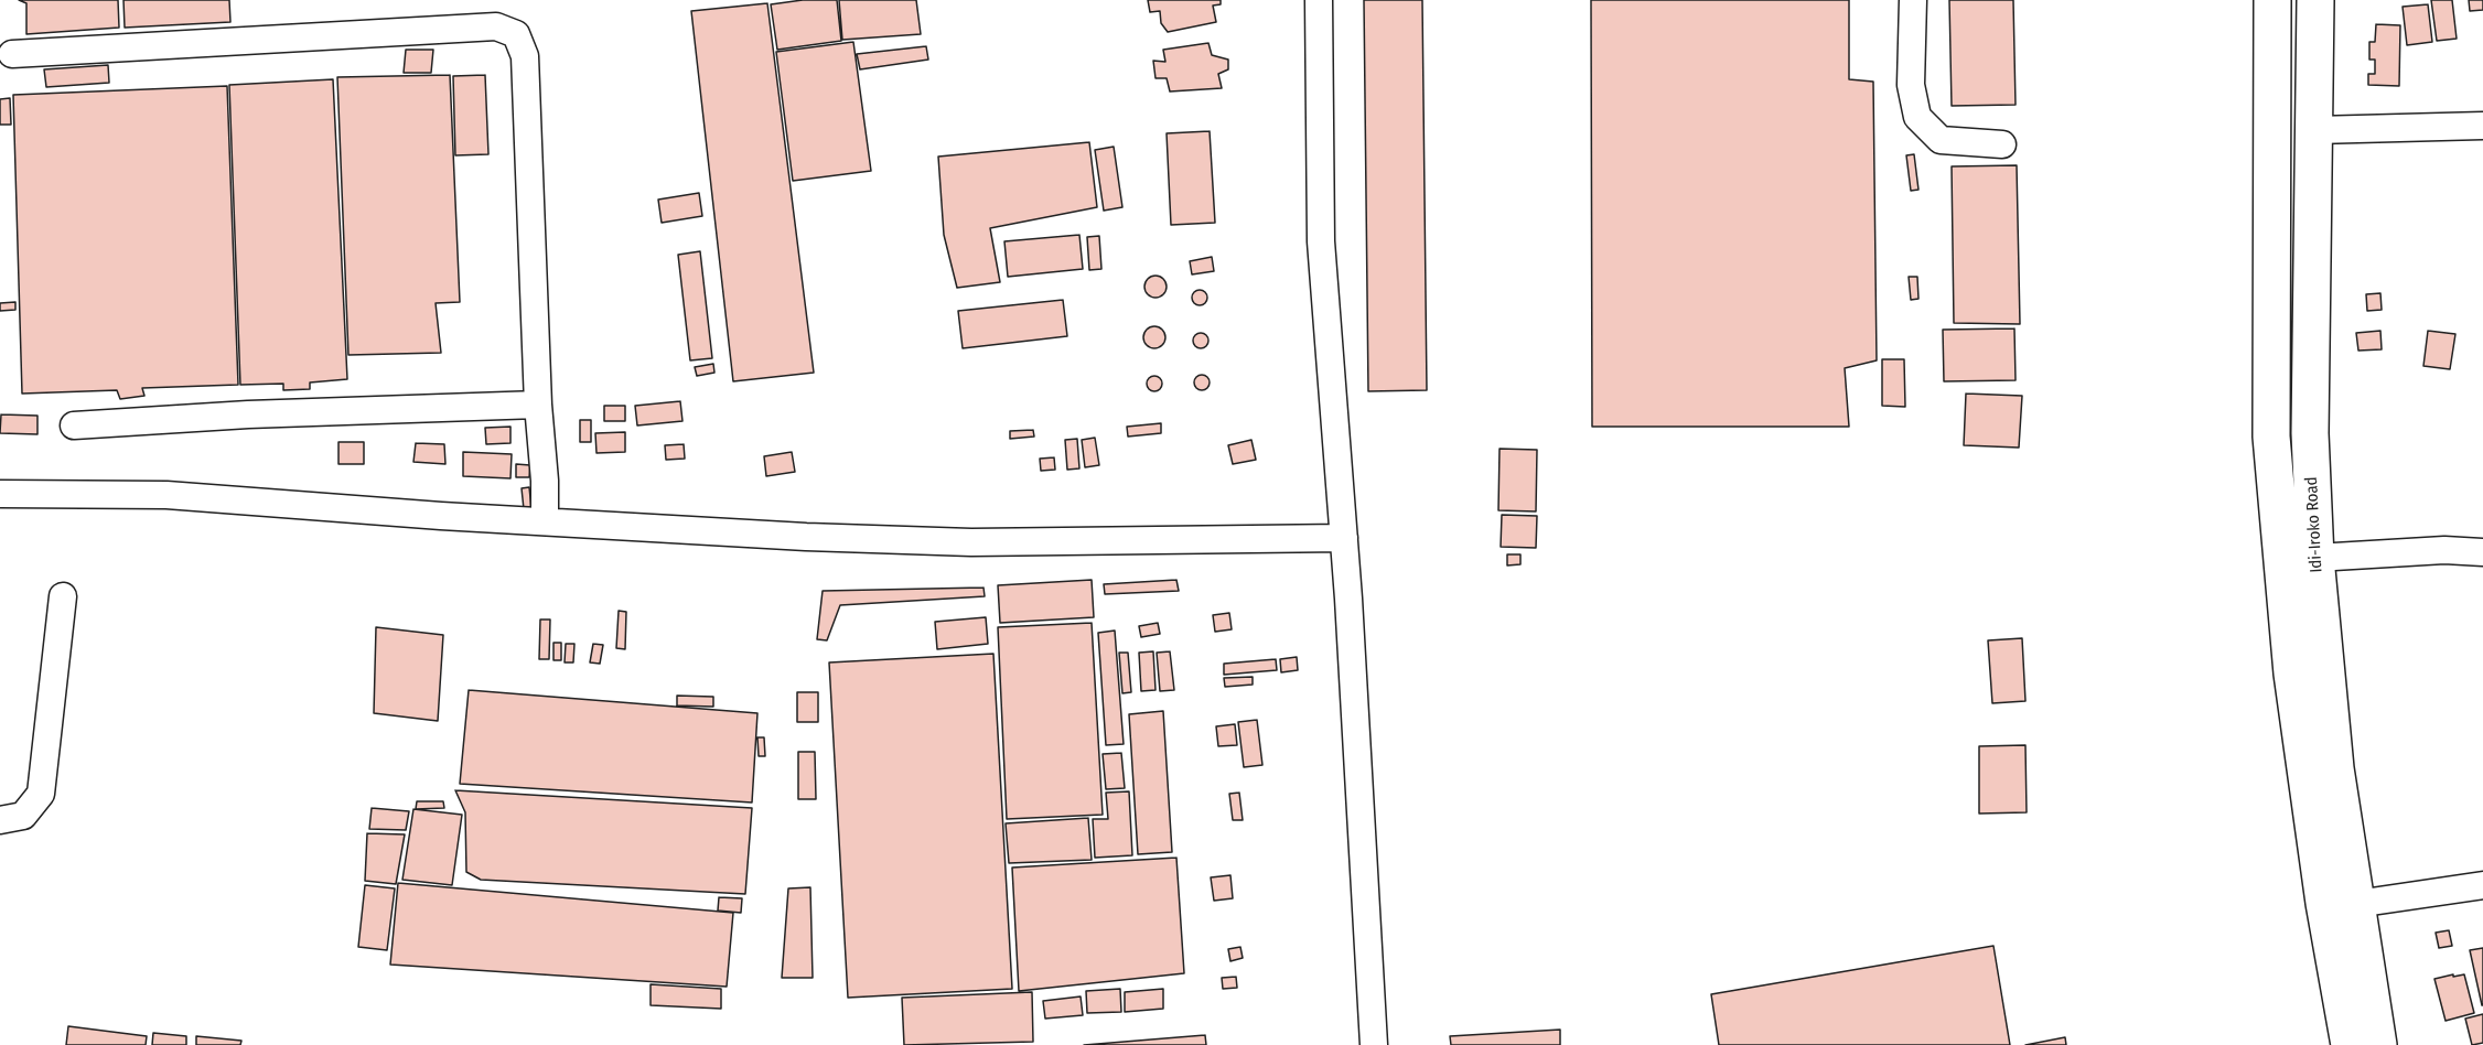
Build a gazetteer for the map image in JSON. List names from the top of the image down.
{
  "streets": {
    "highway": ["Idi-Iroko Road"]
  }
}
